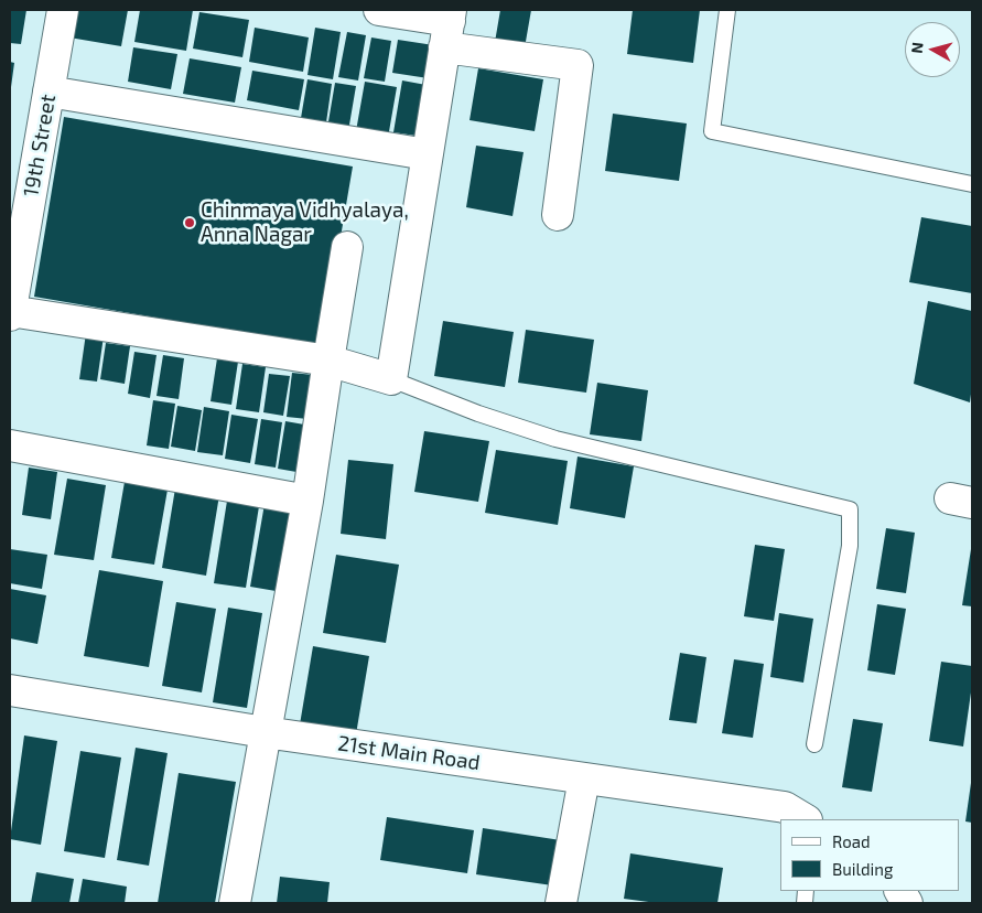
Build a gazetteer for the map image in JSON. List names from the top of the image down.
{
  "streets": {
    "street": ["19th Street", "21st Main Road"]
  },
  "places": ["Chinmaya Vidhyalaya, Anna Nagar"],
  "legend": ["Road", "Building"],
  "north": "left"
}
